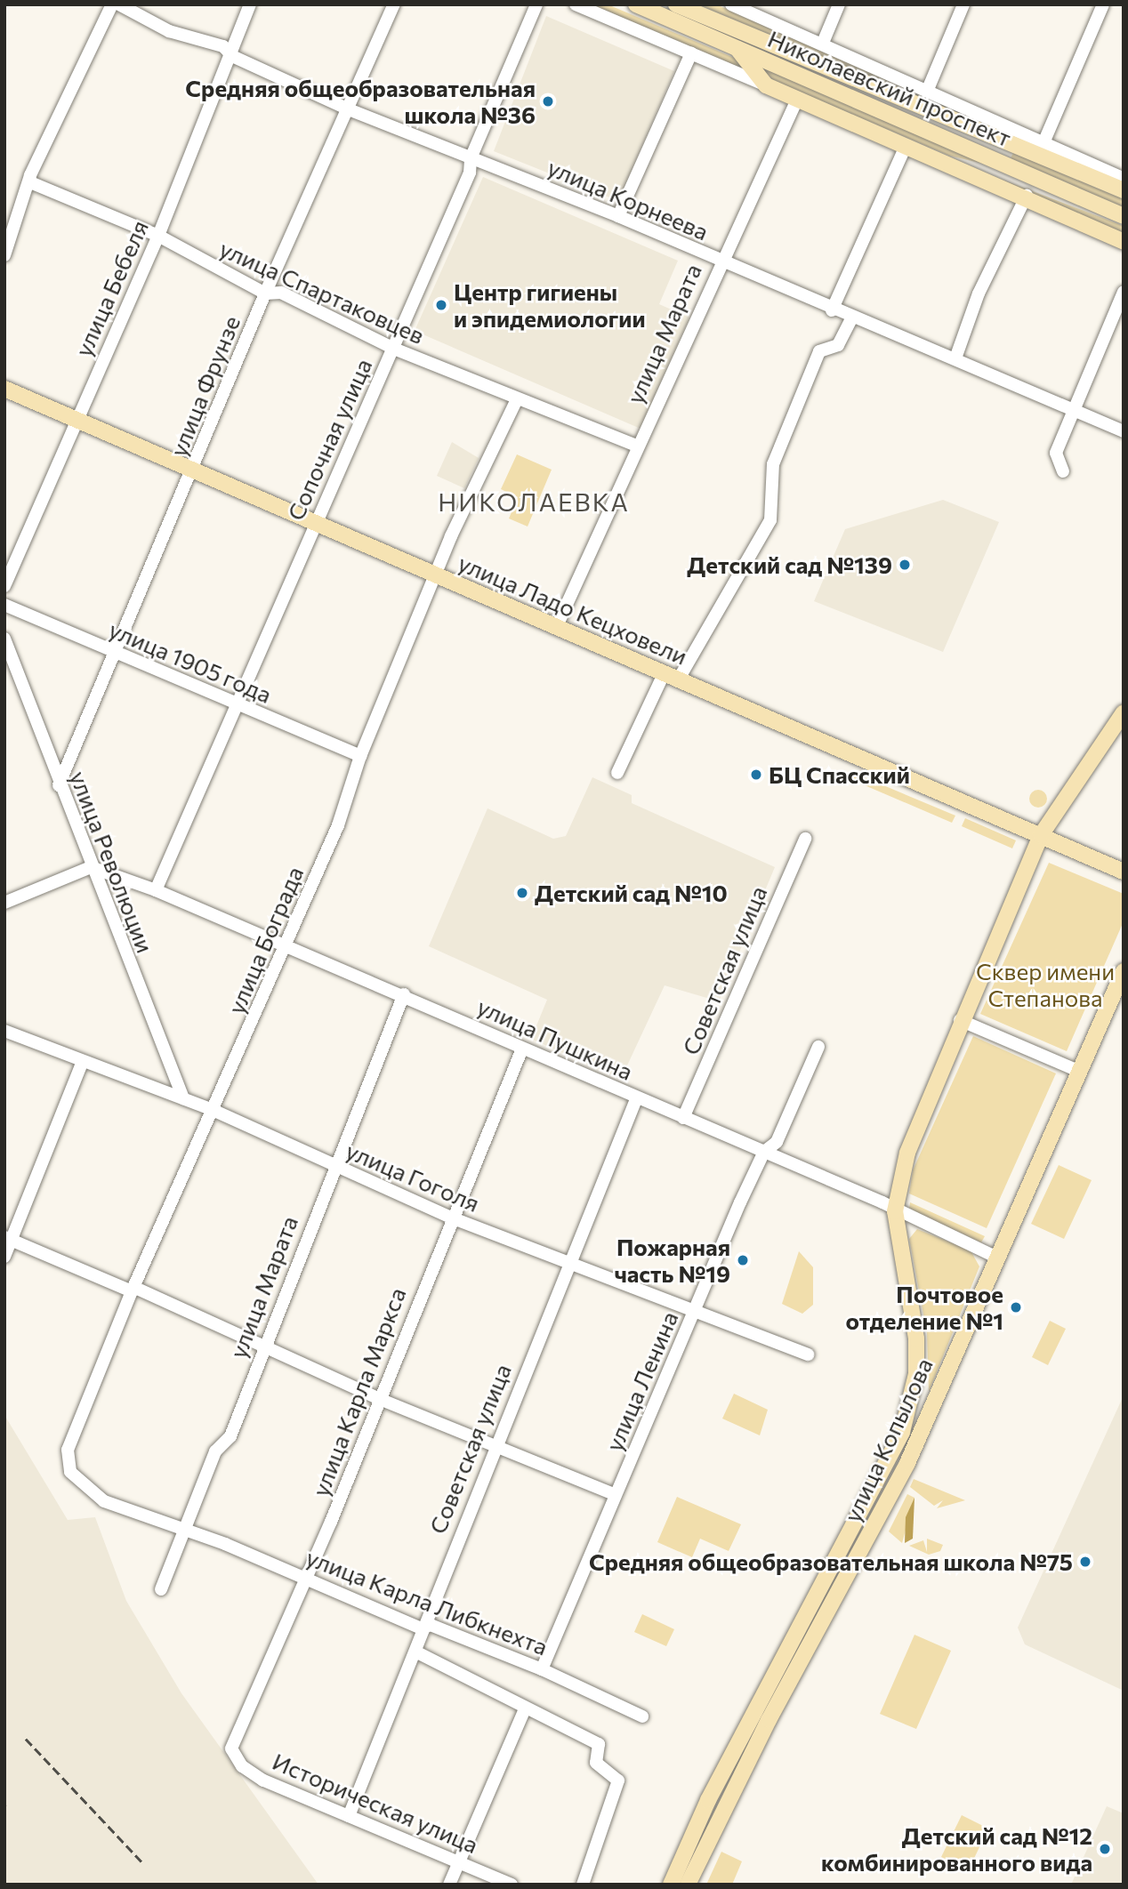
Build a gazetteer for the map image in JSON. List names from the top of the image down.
{
  "streets": {
    "main road": ["Николаевский проспект", "улица Ладо Кецховели", "улица Копылова"],
    "street": [
      "улица Корнеева",
      "улица Бебеля",
      "улица Спартаковцев",
      "улица Марата",
      "улица Фрунзе",
      "Сопочная улица",
      "улица 1905 года",
      "улица Революции",
      "улица Бограда",
      "Советская улица",
      "улица Пушкина",
      "улица Гоголя",
      "улица Ленина",
      "улица Карла Маркса",
      "улица Карла Либкнехта",
      "Историческая улица"
    ]
  },
  "crossings": [
    ["Николаевский проспект", "улица Марата"],
    ["улица Корнеева", "улица Бебеля"],
    ["улица Корнеева", "улица Марата"],
    ["улица Корнеева", "улица Фрунзе"],
    ["улица Корнеева", "Сопочная улица"],
    ["улица Бебеля", "улица Спартаковцев"],
    ["улица Бебеля", "улица Ладо Кецховели"],
    ["улица Спартаковцев", "улица Марата"],
    ["улица Спартаковцев", "улица Фрунзе"],
    ["улица Спартаковцев", "Сопочная улица"],
    ["улица Спартаковцев", "улица Бограда"],
    ["улица Марата", "улица Ладо Кецховели"],
    ["улица Марата", "улица Пушкина"],
    ["улица Марата", "улица Гоголя"],
    ["улица Марата", "улица Карла Либкнехта"],
    ["улица Фрунзе", "улица Ладо Кецховели"],
    ["улица Фрунзе", "улица 1905 года"],
    ["улица Фрунзе", "улица Революции"],
    ["Сопочная улица", "улица Ладо Кецховели"],
    ["Сопочная улица", "улица 1905 года"],
    ["Сопочная улица", "улица Пушкина"],
    ["улица Ладо Кецховели", "улица Бограда"],
    ["улица 1905 года", "улица Бограда"],
    ["улица Революции", "улица Пушкина"],
    ["улица Революции", "улица Гоголя"],
    ["улица Бограда", "улица Пушкина"],
    ["улица Бограда", "улица Гоголя"],
    ["улица Бограда", "улица Карла Либкнехта"],
    ["Советская улица", "улица Пушкина"],
    ["Советская улица", "улица Гоголя"],
    ["Советская улица", "улица Карла Либкнехта"],
    ["Советская улица", "Историческая улица"],
    ["улица Пушкина", "улица Ленина"],
    ["улица Пушкина", "улица Карла Маркса"],
    ["улица Пушкина", "улица Копылова"],
    ["улица Гоголя", "улица Ленина"],
    ["улица Гоголя", "улица Карла Маркса"],
    ["улица Ленина", "улица Карла Либкнехта"],
    ["улица Карла Маркса", "улица Карла Либкнехта"],
    ["улица Карла Маркса", "Историческая улица"]
  ],
  "districts": ["НИКОЛАЕВКА"],
  "parks": ["Сквер имени Степанова"],
  "places": [
    "Средняя общеобразовательная школа №36",
    "Центр гигиены и эпидемиологии",
    "Детский сад №139",
    "БЦ Спасский",
    "Детский сад №10",
    "Пожарная часть №19",
    "Почтовое отделение №1",
    "Средняя общеобразовательная школа №75",
    "Детский сад №12 комбинированного вида"
  ]
}
